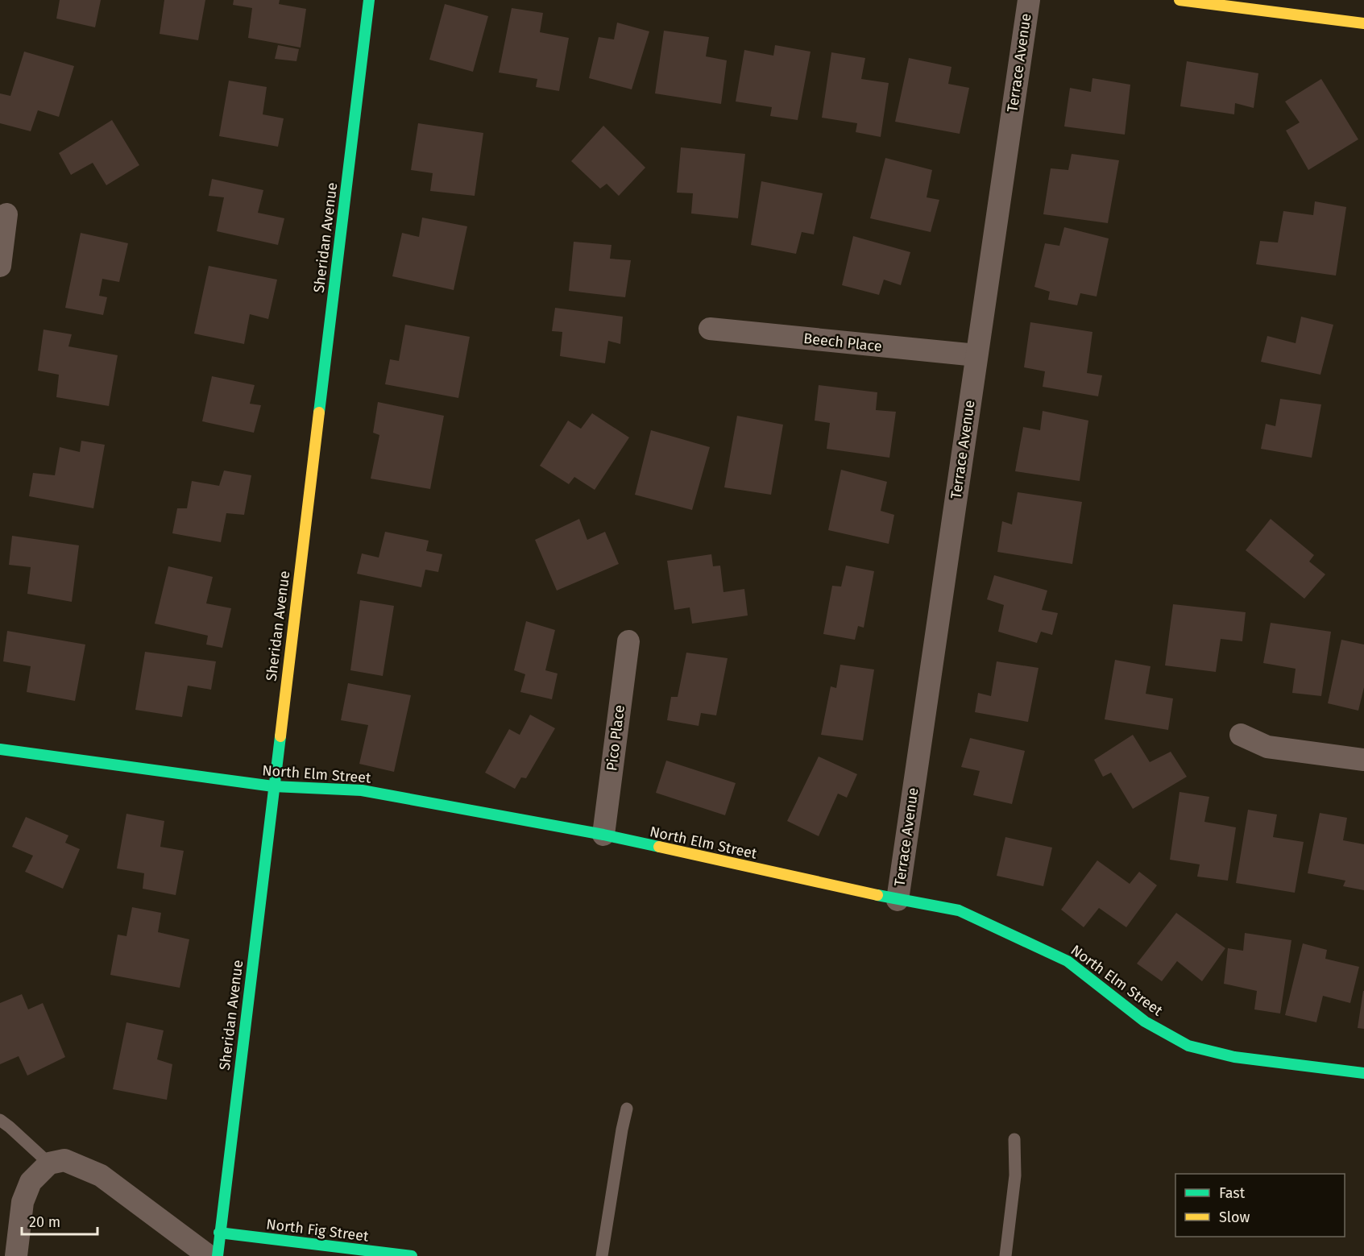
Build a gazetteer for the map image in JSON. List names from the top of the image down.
{
  "streets": {
    "street": [
      "Terrace Avenue",
      "Sheridan Avenue",
      "Beech Place",
      "Pico Place",
      "North Elm Street",
      "North Fig Street"
    ]
  },
  "crossings": [
    ["Terrace Avenue", "Beech Place"],
    ["Terrace Avenue", "North Elm Street"],
    ["Sheridan Avenue", "North Elm Street"],
    ["Sheridan Avenue", "North Fig Street"],
    ["Pico Place", "North Elm Street"]
  ],
  "legend": ["Fast", "Slow"],
  "scale_bar": "20 m"
}
